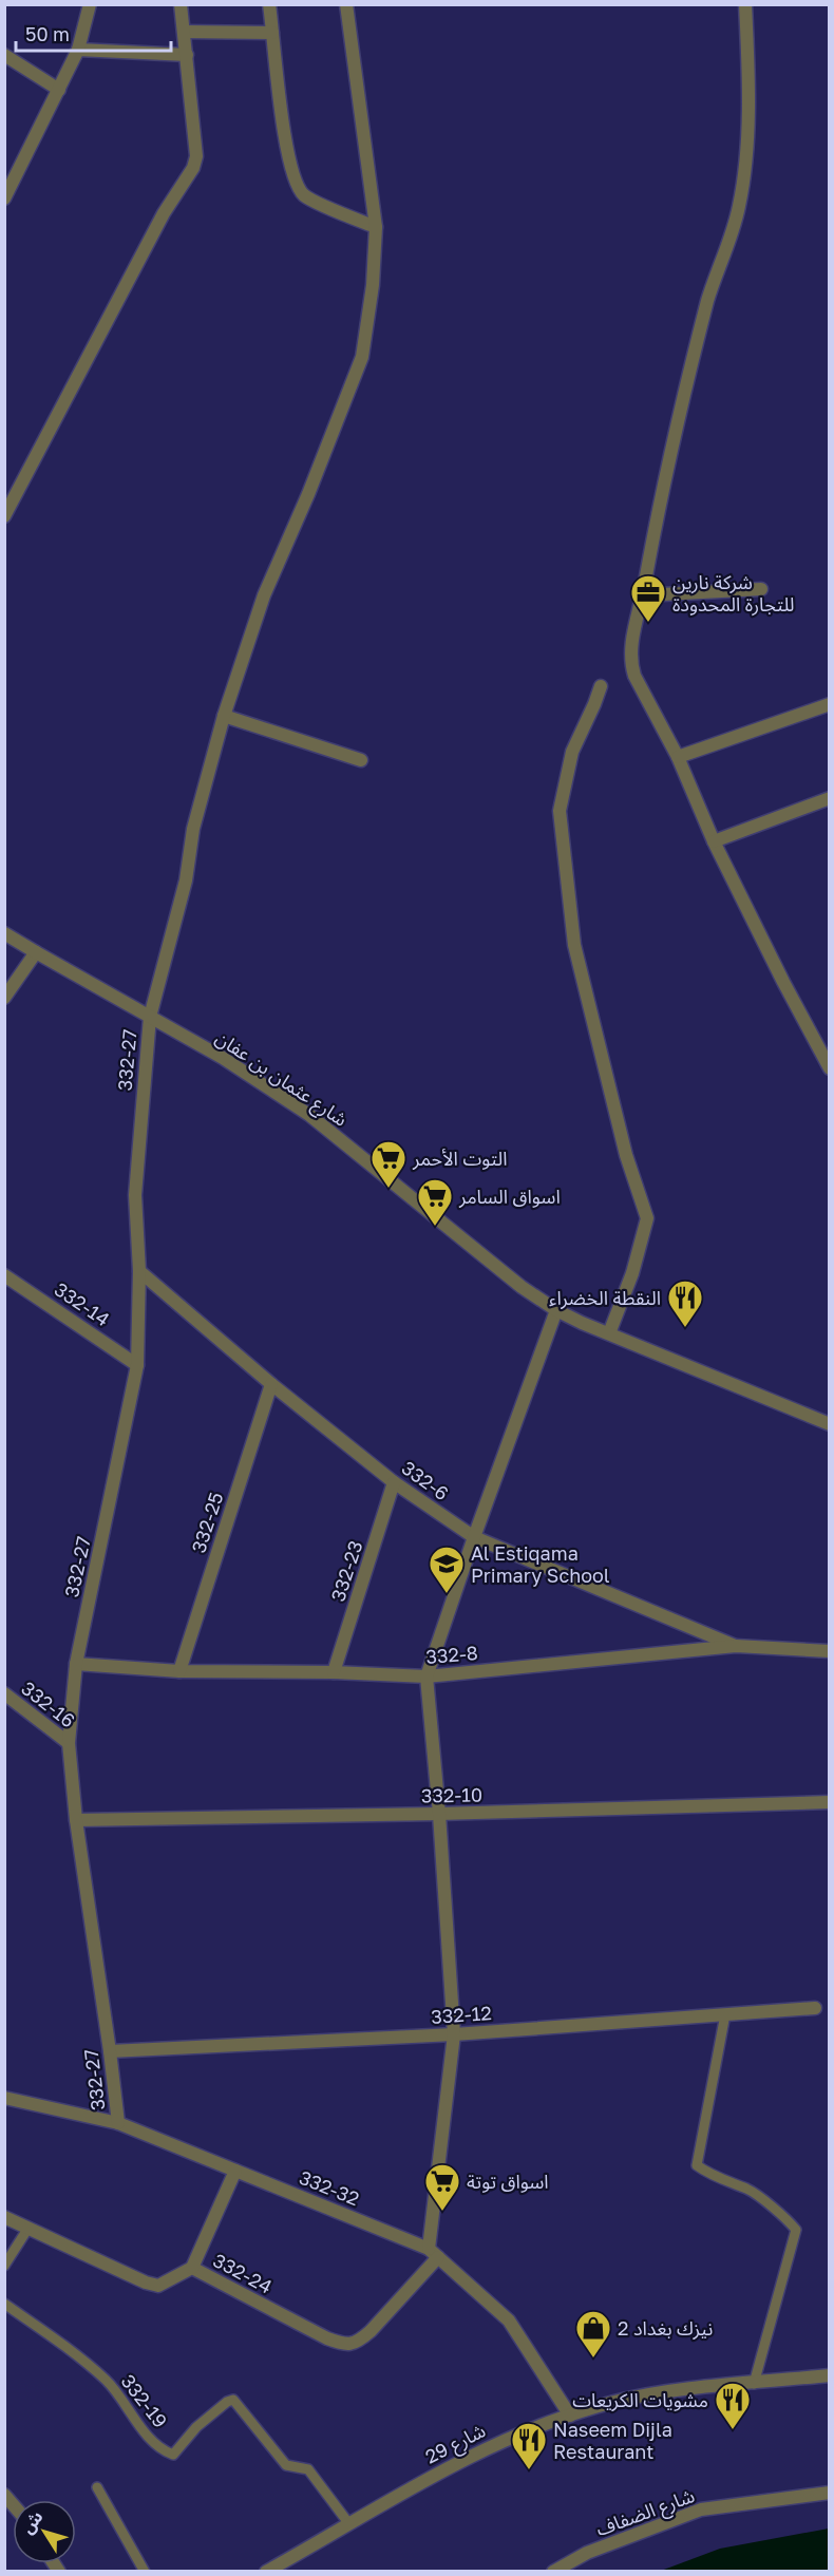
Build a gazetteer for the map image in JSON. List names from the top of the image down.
{
  "streets": {
    "street": [
      "332-27",
      "شارع عثمان بن عفان",
      "332-14",
      "332-6",
      "332-25",
      "332-23",
      "332-8",
      "332-16",
      "332-10",
      "332-12",
      "332-32",
      "332-24",
      "شارع 29",
      "شارع الضفاف"
    ],
    "lane": ["332-19"]
  },
  "crossings": [
    ["332-27", "شارع عثمان بن عفان"],
    ["332-27", "332-14"],
    ["332-27", "332-6"],
    ["332-27", "332-8"],
    ["332-27", "332-16"],
    ["332-27", "332-10"],
    ["332-27", "332-12"],
    ["332-27", "332-32"],
    ["332-6", "332-25"],
    ["332-6", "332-23"],
    ["332-6", "332-8"],
    ["332-25", "332-8"],
    ["332-23", "332-8"],
    ["332-32", "332-24"],
    ["332-32", "شارع 29"],
    ["332-19", "شارع 29"]
  ],
  "places": {
    "office": ["شركة نارين للتجارة المحدودة"],
    "supermarket": ["التوت الأحمر", "اسواق السامر", "اسواق توتة"],
    "restaurant": ["النقطة الخضراء", "مشويات الكريعات", "Naseem Dijla Restaurant"],
    "school or university": ["Al Estiqama Primary School"],
    "shop": ["نيزك بغداد 2"]
  },
  "scale_bar": "50 m",
  "north": "top left"
}
